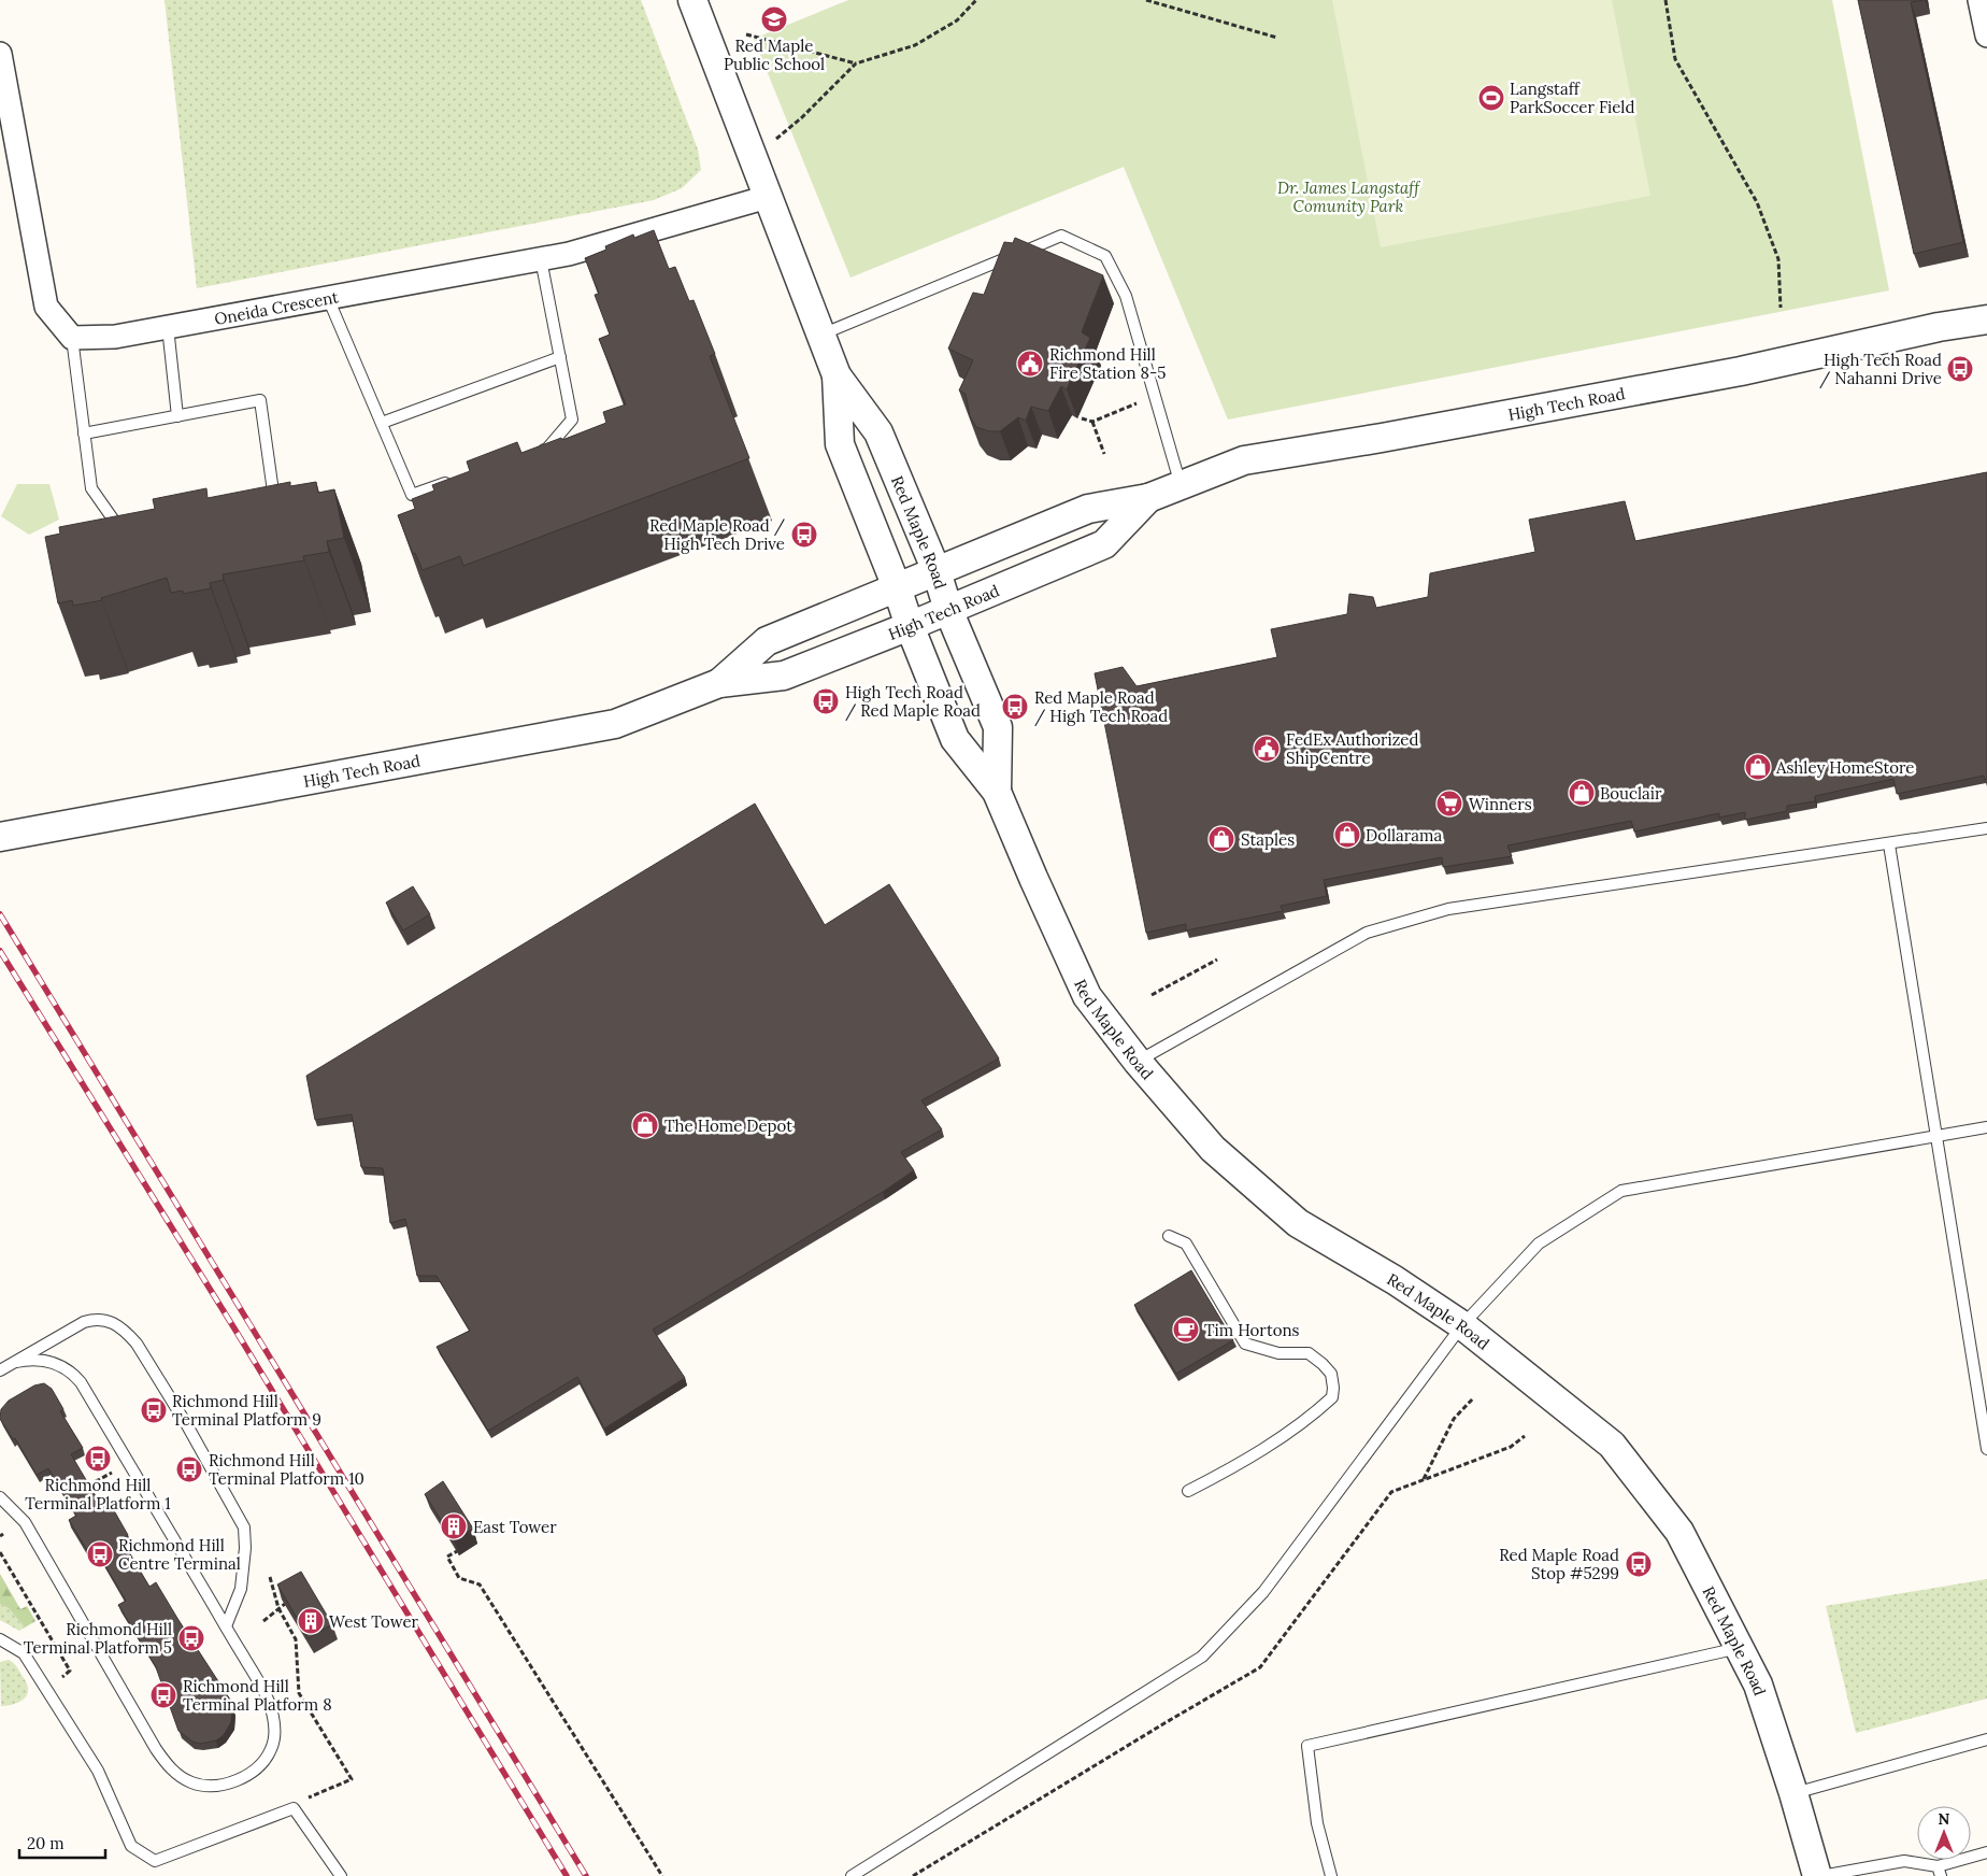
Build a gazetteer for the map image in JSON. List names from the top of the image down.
{
  "streets": {
    "street": ["Oneida Crescent", "High Tech Road", "Red Maple Road"]
  },
  "crossings": [
    ["Oneida Crescent", "Red Maple Road"],
    ["High Tech Road", "Red Maple Road"]
  ],
  "parks": ["Dr. James Langstaff Comunity Park"],
  "places": {
    "school or university": ["Red Maple Public School"],
    "sports": ["Langstaff ParkSoccer Field"],
    "public building": ["Richmond Hill Fire Station 8-5", "FedEx Authorized ShipCentre"],
    "bus stop": [
      "High Tech Road / Nahanni Drive",
      "Red Maple Road / High Tech Drive",
      "High Tech Road / Red Maple Road",
      "Red Maple Road / High Tech Road",
      "Richmond Hill Terminal Platform 9",
      "Richmond Hill Terminal Platform 1",
      "Richmond Hill Terminal Platform 10",
      "Richmond Hill Centre Terminal",
      "Red Maple Road Stop #5299",
      "Richmond Hill Terminal Platform 5",
      "Richmond Hill Terminal Platform 8"
    ],
    "shop": [
      "Ashley HomeStore",
      "Bouclair",
      "Dollarama",
      "Staples",
      "The Home Depot"
    ],
    "supermarket": ["Winners"],
    "cafe": ["Tim Hortons"],
    "building": ["East Tower", "West Tower"]
  },
  "scale_bar": "20 m",
  "north": "top"
}
